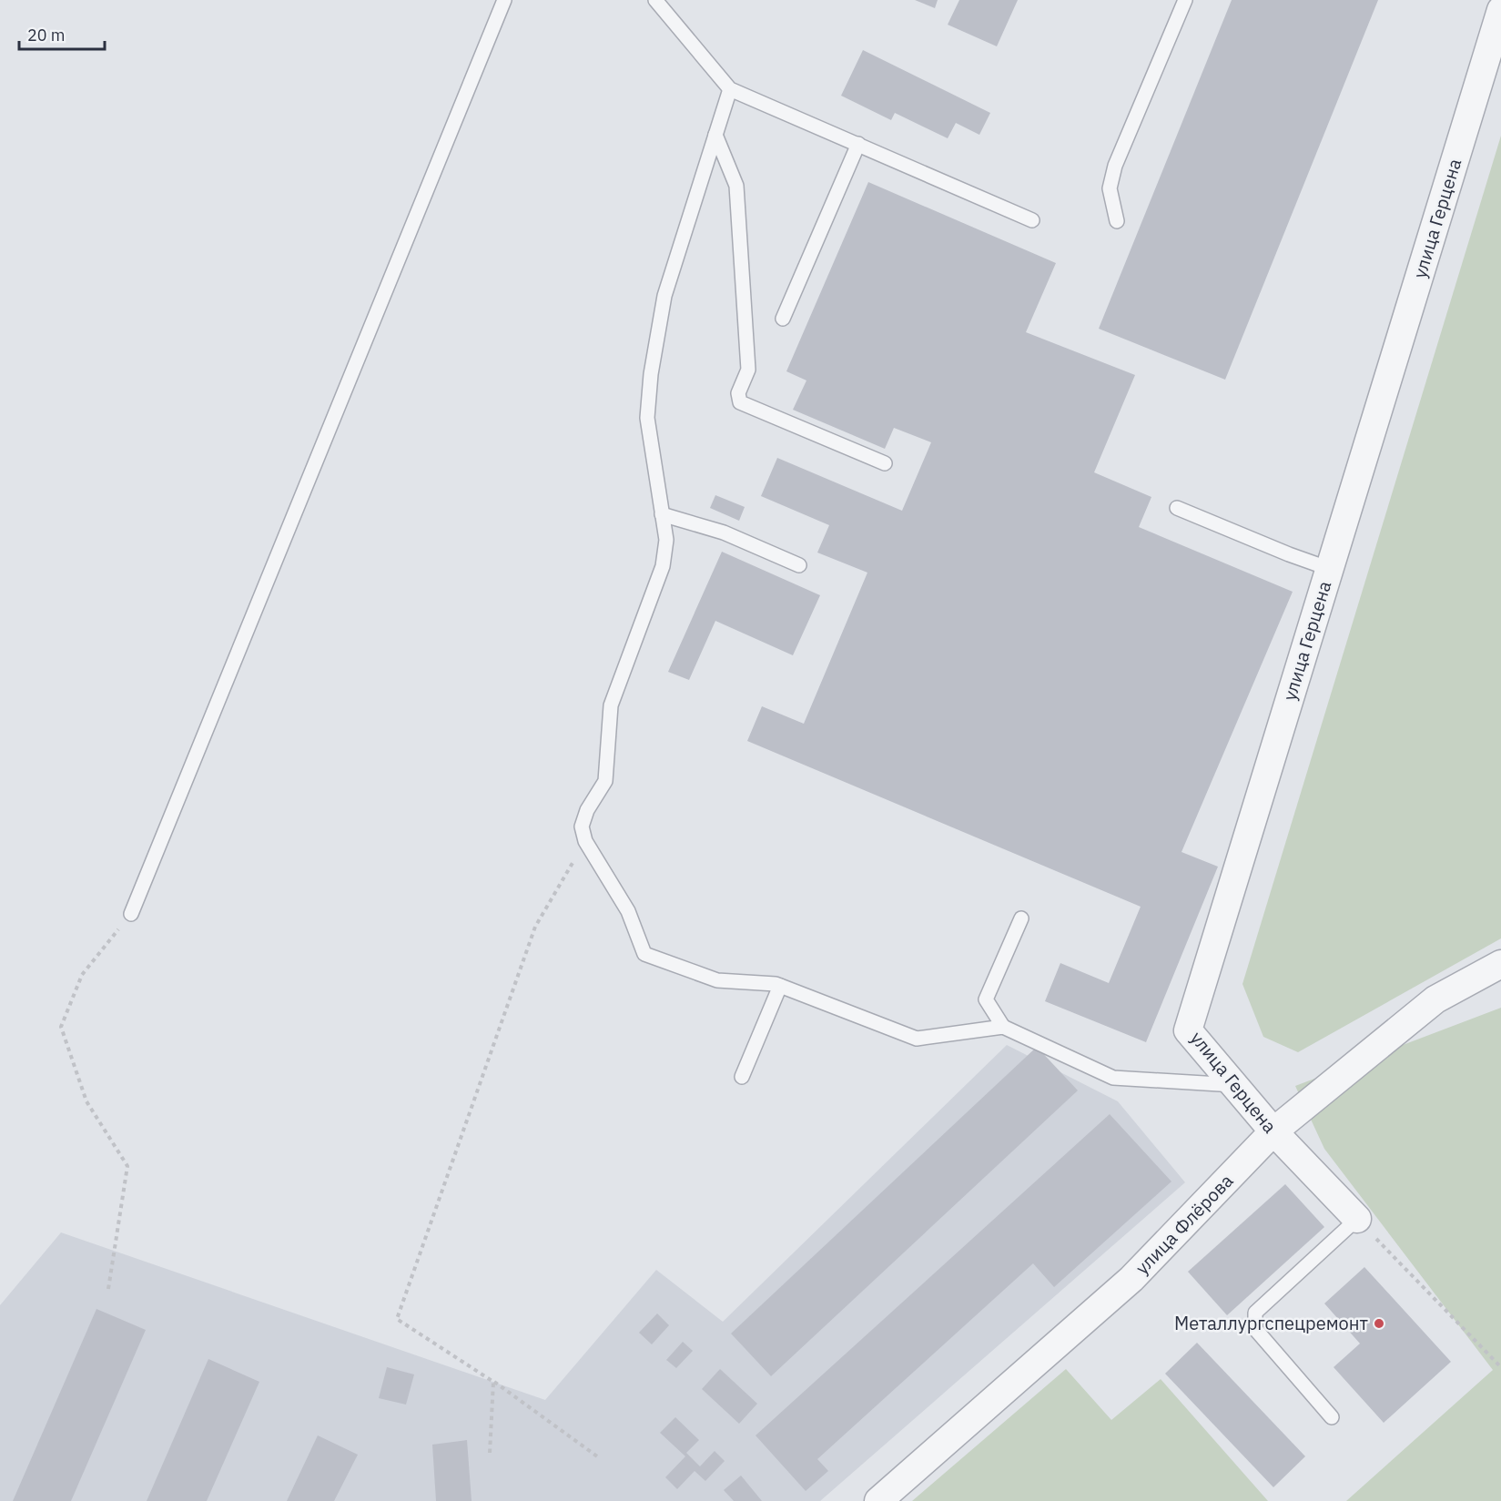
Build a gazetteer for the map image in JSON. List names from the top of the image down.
{
  "streets": {
    "street": ["улица Герцена", "улица Флёрова"]
  },
  "crossings": [
    ["улица Герцена", "улица Флёрова"]
  ],
  "places": ["Металлургспецремонт"],
  "scale_bar": "20 m"
}
